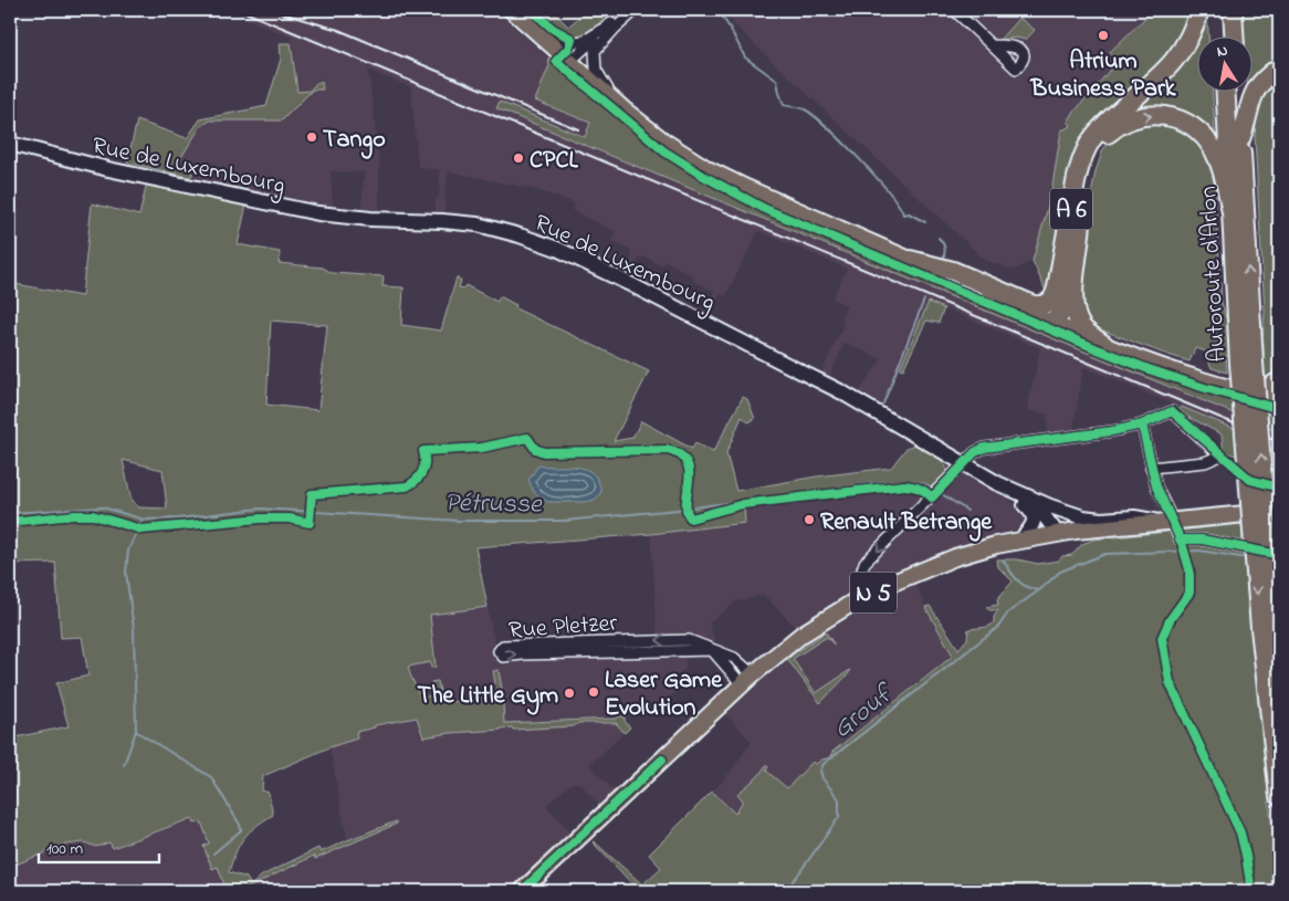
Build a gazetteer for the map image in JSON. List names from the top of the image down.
{
  "streets": {
    "highway": ["A 6", "Autoroute d'Arlon"],
    "main road": ["Rue de Luxembourg", "N 5"],
    "street": ["Rue Pletzer"]
  },
  "crossings": [
    ["Rue de Luxembourg", "N 5"],
    ["A 6", "Autoroute d'Arlon"],
    ["N 5", "Rue Pletzer"]
  ],
  "water": ["Pétrusse", "Grouf"],
  "places": [
    "Atrium Business Park",
    "Tango",
    "CPCL",
    "Renault Betrange",
    "Laser Game Evolution",
    "The Little Gym"
  ],
  "scale_bar": "100 m",
  "north": "top"
}
